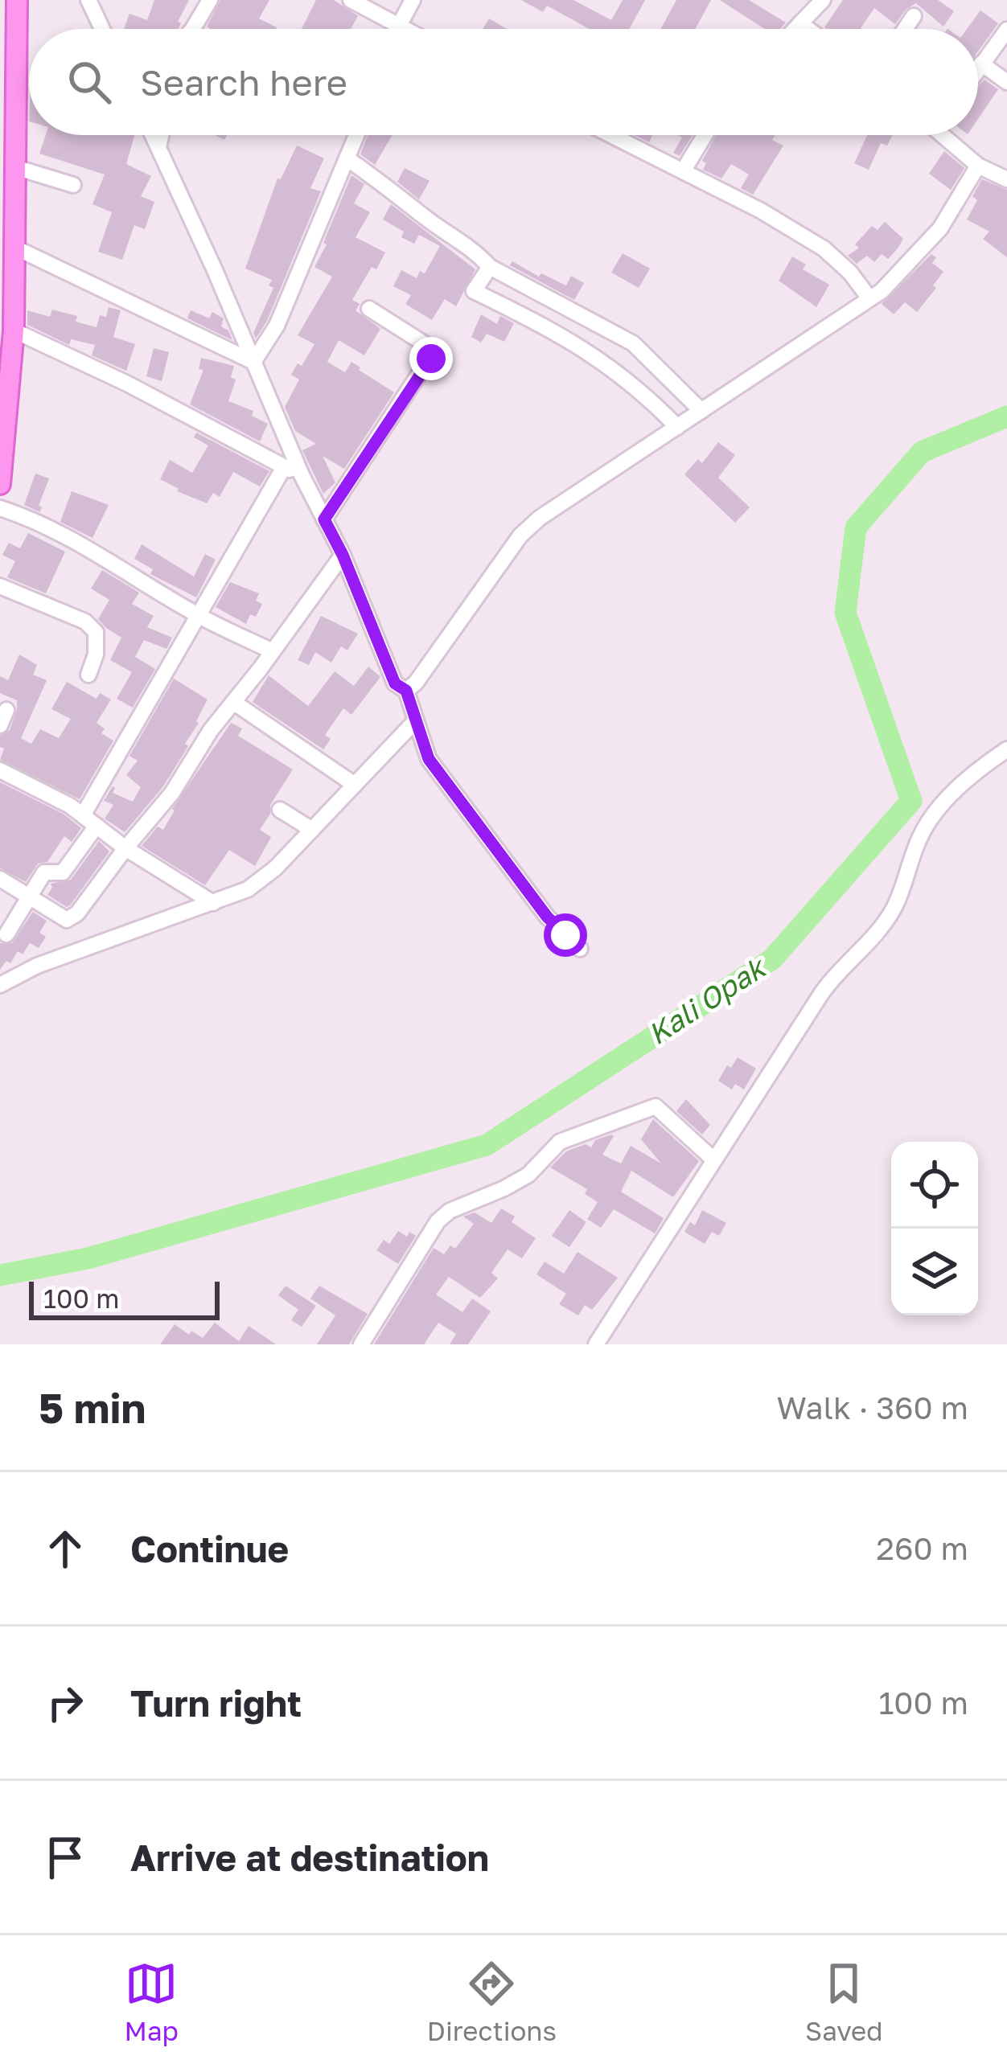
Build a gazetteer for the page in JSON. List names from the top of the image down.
{
  "water": ["Kali Opak"],
  "scale_bar": "100 m",
  "page": {
    "search": "Search here",
    "scale": "100 m",
    "heading": ["5 min", "Walk · 360 m"],
    "list": [
      ["Continue", "260 m"],
      ["Turn right", "100 m"],
      "Arrive at destination"
    ],
    "nav": ["Map", "Directions", "Saved"]
  }
}
